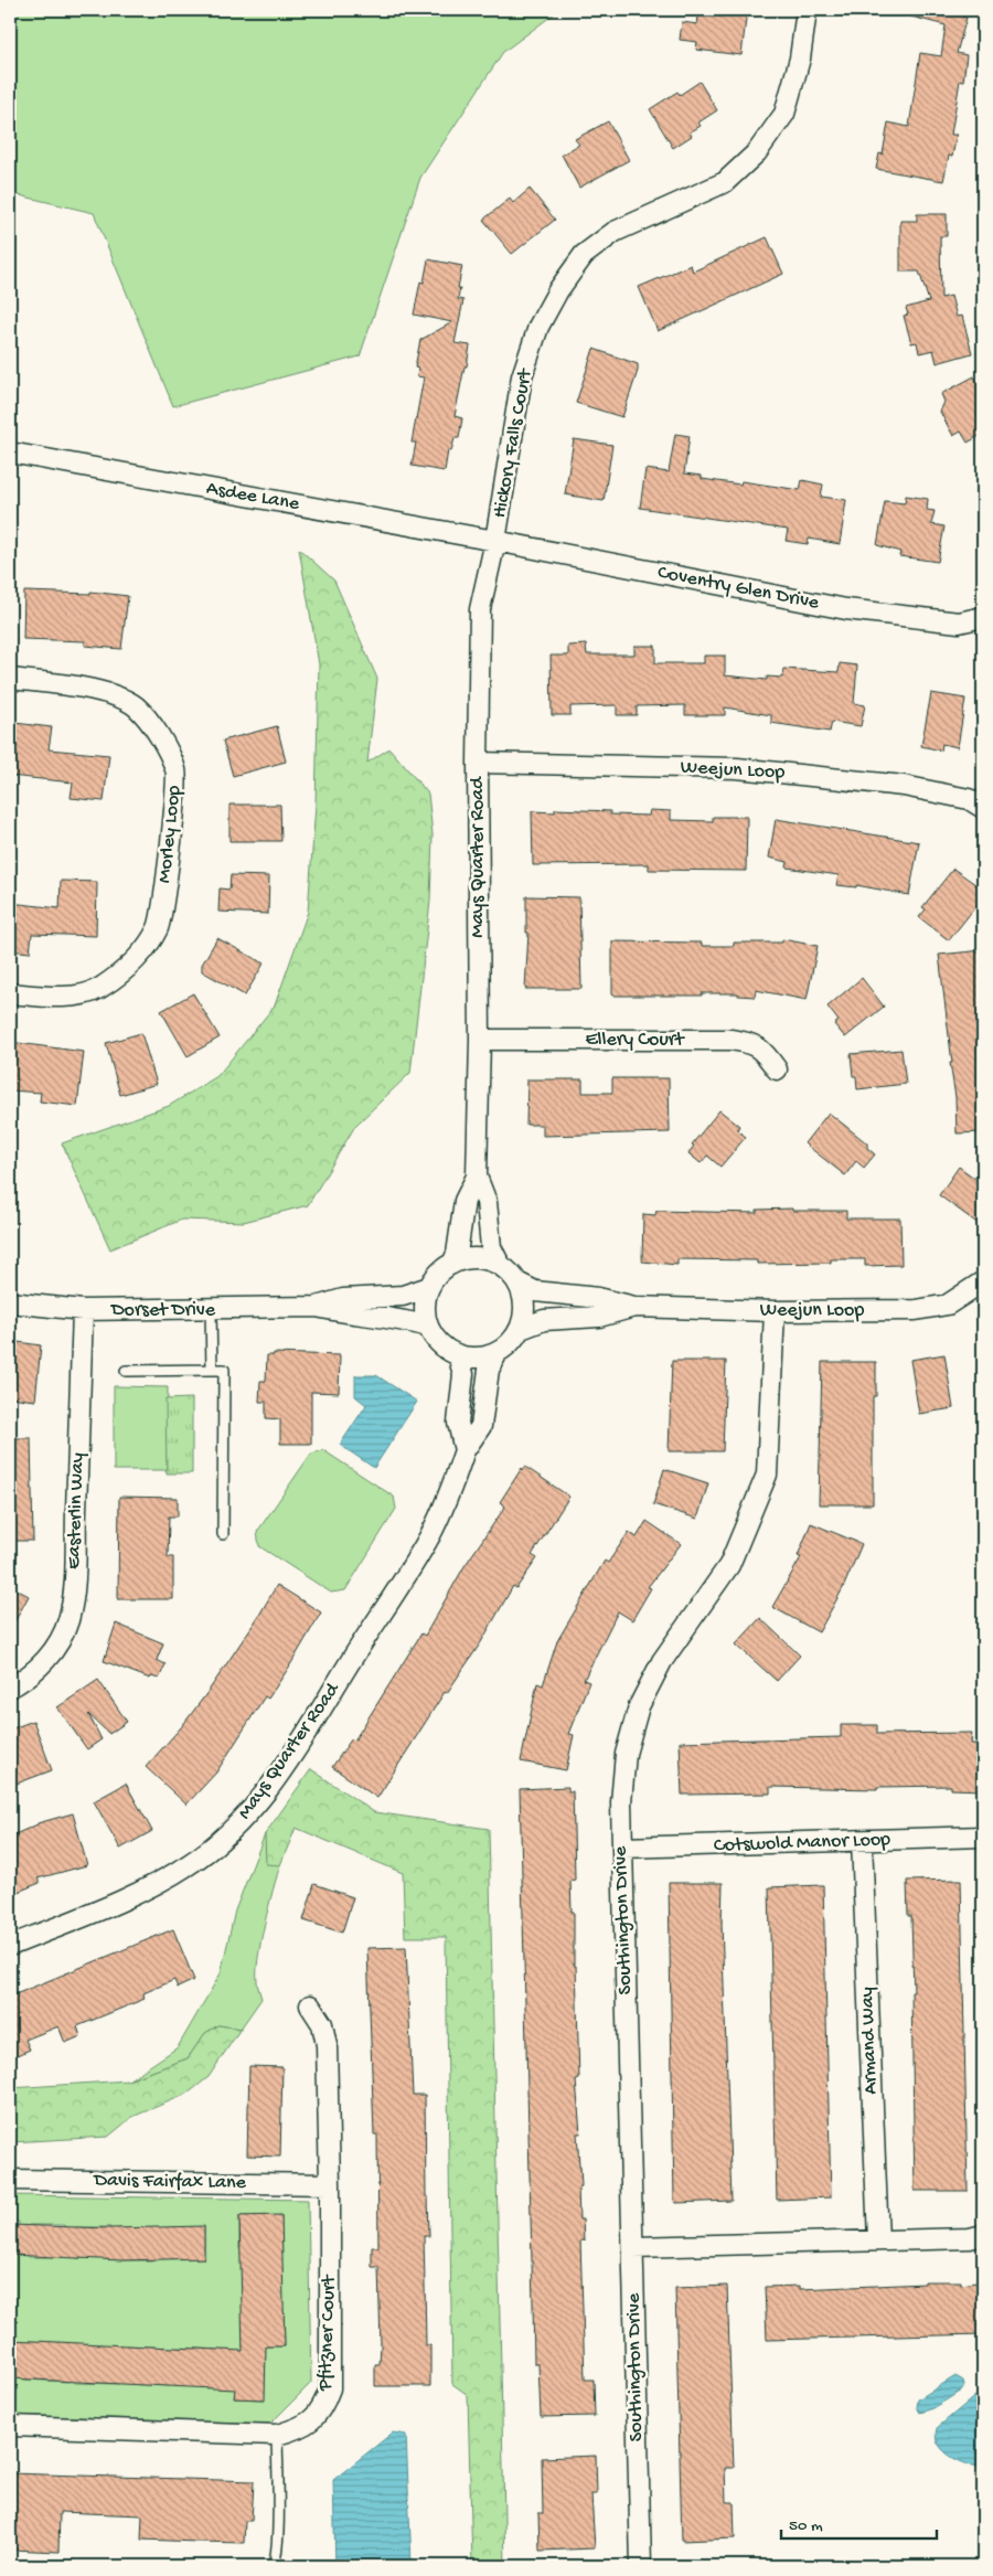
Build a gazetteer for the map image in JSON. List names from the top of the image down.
{
  "streets": {
    "street": [
      "Hickory Falls Court",
      "Asdee Lane",
      "Coventry Glen Drive",
      "Weejun Loop",
      "Morley Loop",
      "Mays Quarter Road",
      "Ellery Court",
      "Dorset Drive",
      "Easterlin Way",
      "Cotswold Manor Loop",
      "Southington Drive",
      "Armand Way",
      "Davis Fairfax Lane",
      "Pfitzner Court"
    ]
  },
  "crossings": [
    ["Hickory Falls Court", "Asdee Lane"],
    ["Hickory Falls Court", "Coventry Glen Drive"],
    ["Hickory Falls Court", "Mays Quarter Road"],
    ["Asdee Lane", "Coventry Glen Drive"],
    ["Asdee Lane", "Mays Quarter Road"],
    ["Coventry Glen Drive", "Mays Quarter Road"],
    ["Weejun Loop", "Mays Quarter Road"],
    ["Weejun Loop", "Dorset Drive"],
    ["Weejun Loop", "Southington Drive"],
    ["Mays Quarter Road", "Ellery Court"],
    ["Mays Quarter Road", "Dorset Drive"],
    ["Dorset Drive", "Easterlin Way"],
    ["Cotswold Manor Loop", "Southington Drive"],
    ["Cotswold Manor Loop", "Armand Way"],
    ["Davis Fairfax Lane", "Pfitzner Court"]
  ],
  "scale_bar": "50 m"
}
